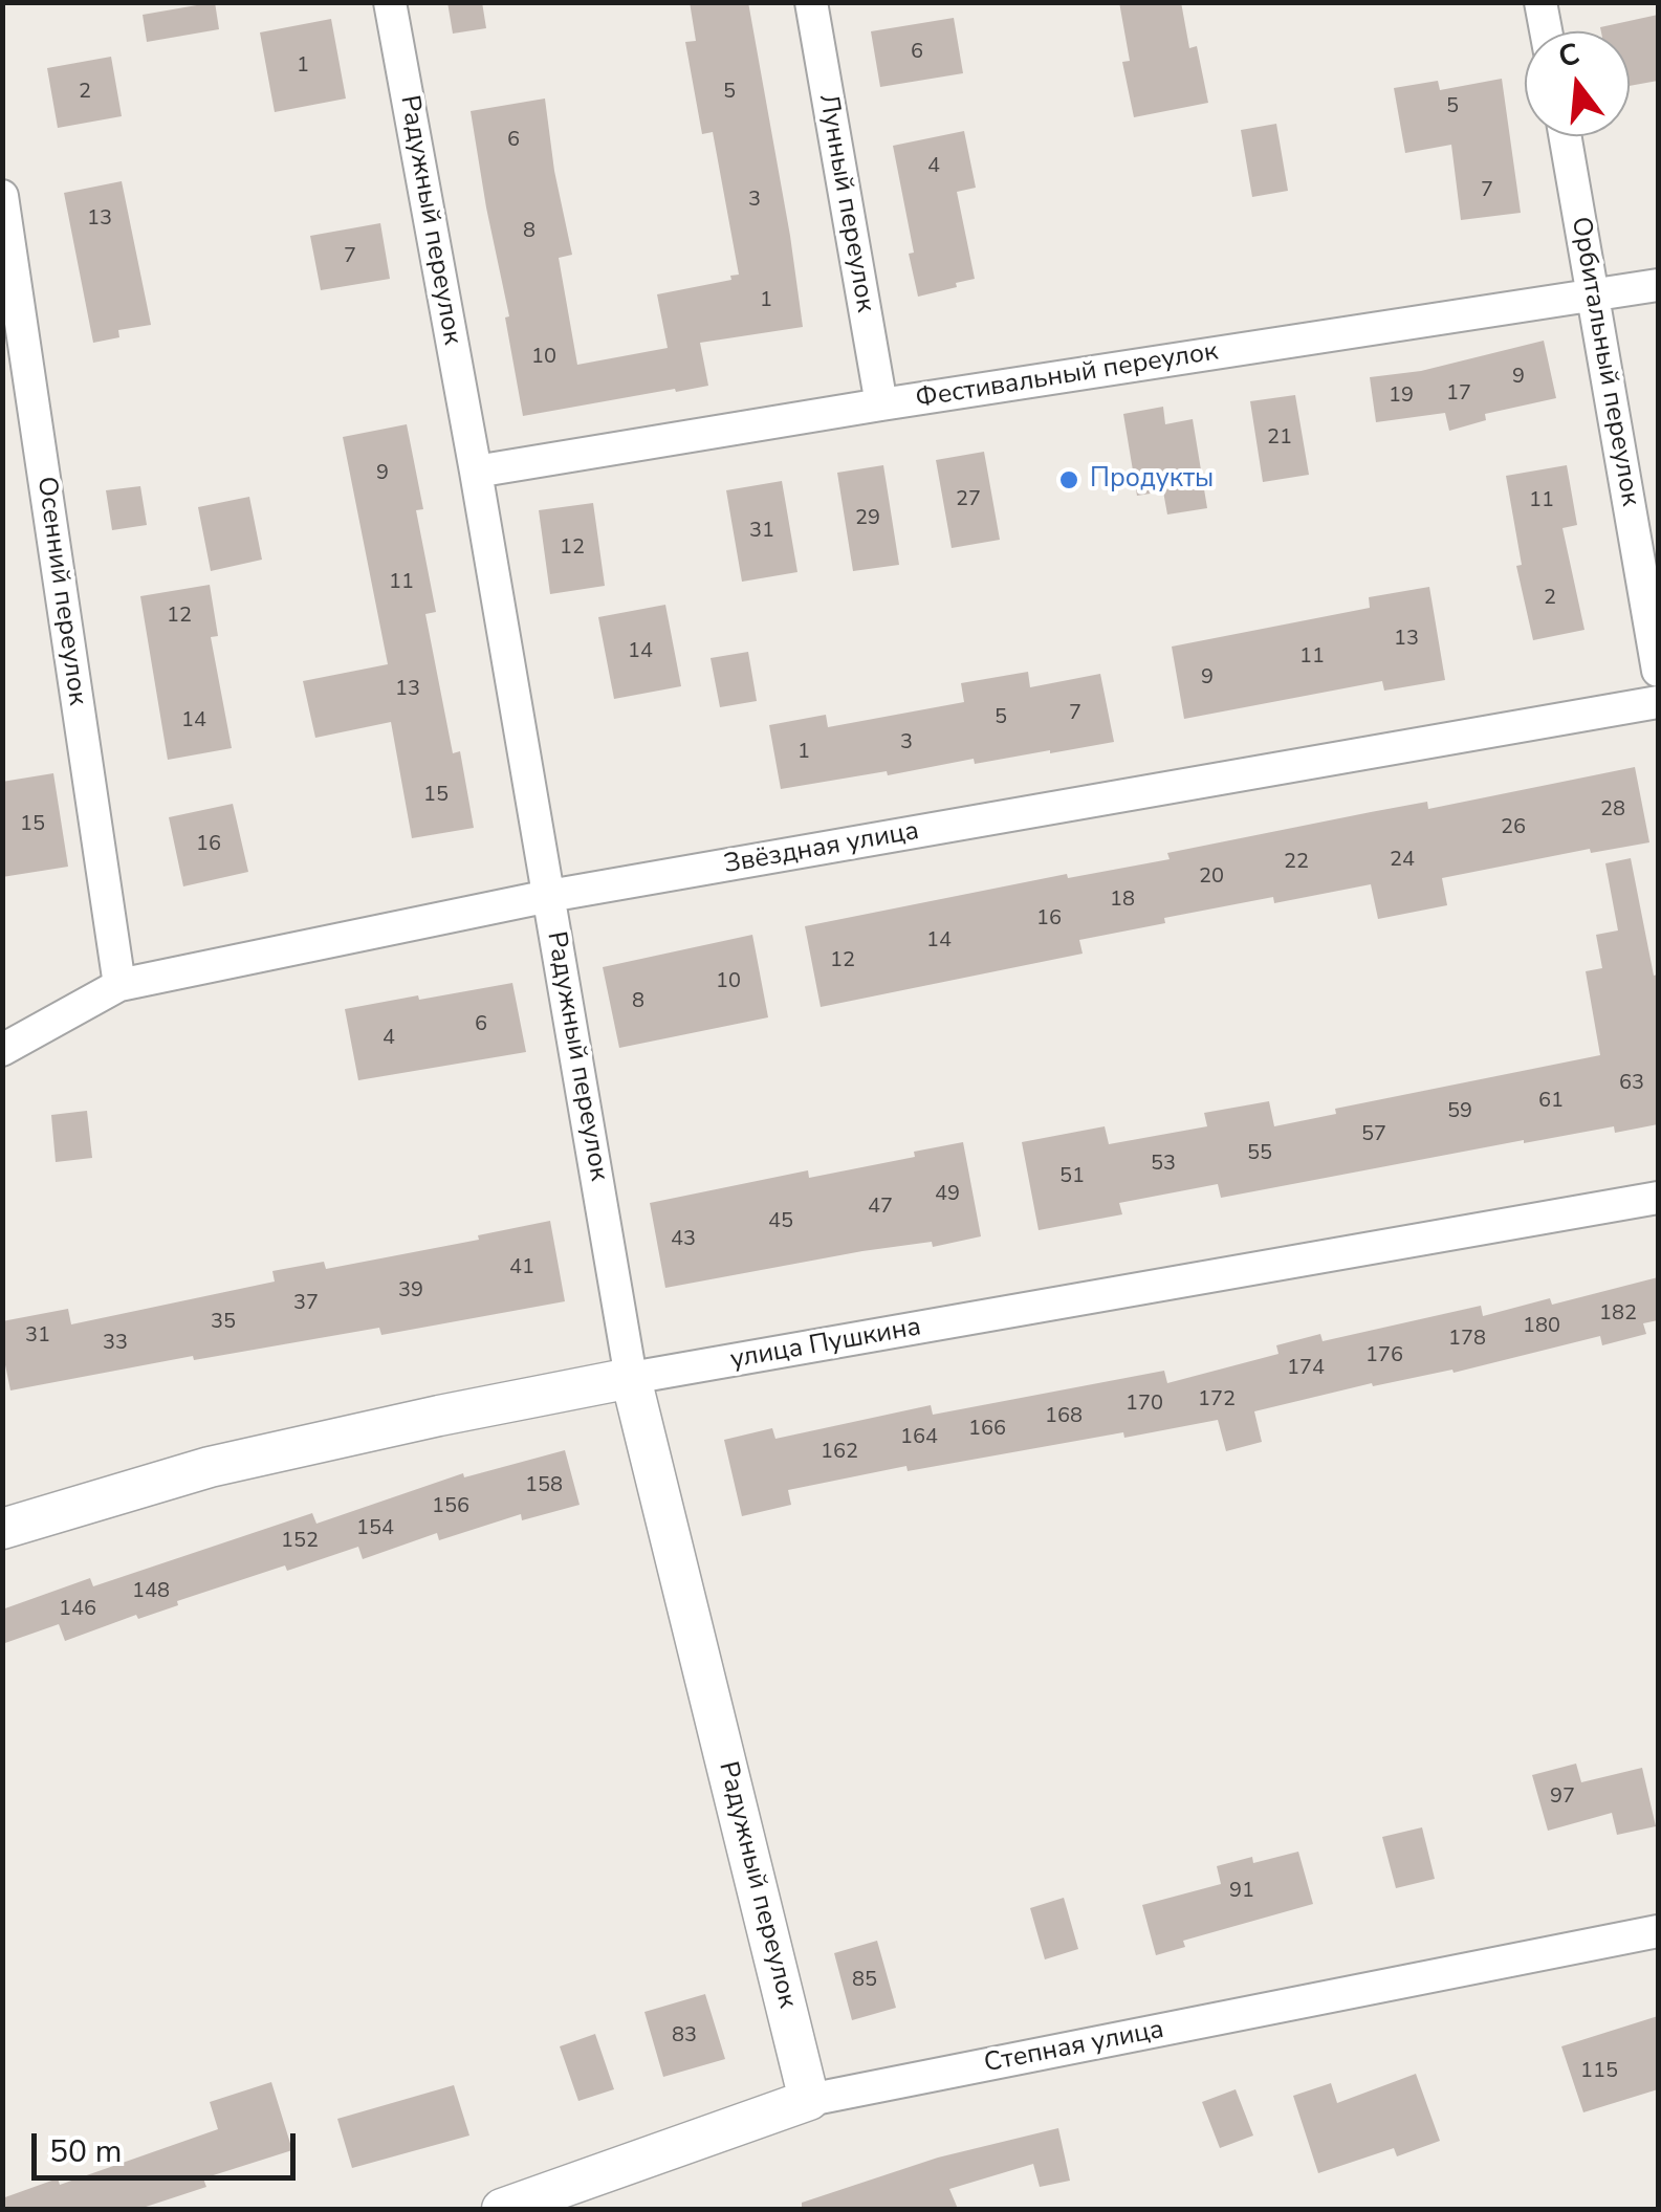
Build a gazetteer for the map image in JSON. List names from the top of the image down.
{
  "streets": {
    "street": [
      "Лунный переулок",
      "Радужный переулок",
      "Орбитальный переулок",
      "Фестивальный переулок",
      "Осенний переулок",
      "Звёздная улица",
      "улица Пушкина",
      "Степная улица"
    ]
  },
  "crossings": [
    ["Лунный переулок", "Фестивальный переулок"],
    ["Радужный переулок", "Фестивальный переулок"],
    ["Радужный переулок", "Звёздная улица"],
    ["Радужный переулок", "улица Пушкина"],
    ["Радужный переулок", "Степная улица"],
    ["Орбитальный переулок", "Фестивальный переулок"],
    ["Осенний переулок", "Звёздная улица"]
  ],
  "places": ["Продукты"],
  "house_numbers": [
    "6",
    "1",
    "2",
    "5",
    "5",
    "6",
    "4",
    "7",
    "3",
    "13",
    "8",
    "7",
    "1",
    "10",
    "9",
    "17",
    "19",
    "21",
    "9",
    "27",
    "11",
    "29",
    "31",
    "12",
    "11",
    "2",
    "12",
    "13",
    "14",
    "11",
    "9",
    "13",
    "7",
    "5",
    "14",
    "3",
    "1",
    "15",
    "28",
    "15",
    "26",
    "16",
    "24",
    "22",
    "20",
    "18",
    "16",
    "14",
    "12",
    "10",
    "8",
    "6",
    "4",
    "63",
    "61",
    "59",
    "57",
    "55",
    "53",
    "51",
    "49",
    "47",
    "45",
    "43",
    "41",
    "39",
    "37",
    "182",
    "35",
    "180",
    "31",
    "178",
    "33",
    "176",
    "174",
    "172",
    "170",
    "168",
    "166",
    "164",
    "162",
    "158",
    "156",
    "154",
    "152",
    "148",
    "146",
    "97",
    "91",
    "85",
    "83",
    "115"
  ],
  "scale_bar": "50 m",
  "north": "top"
}
